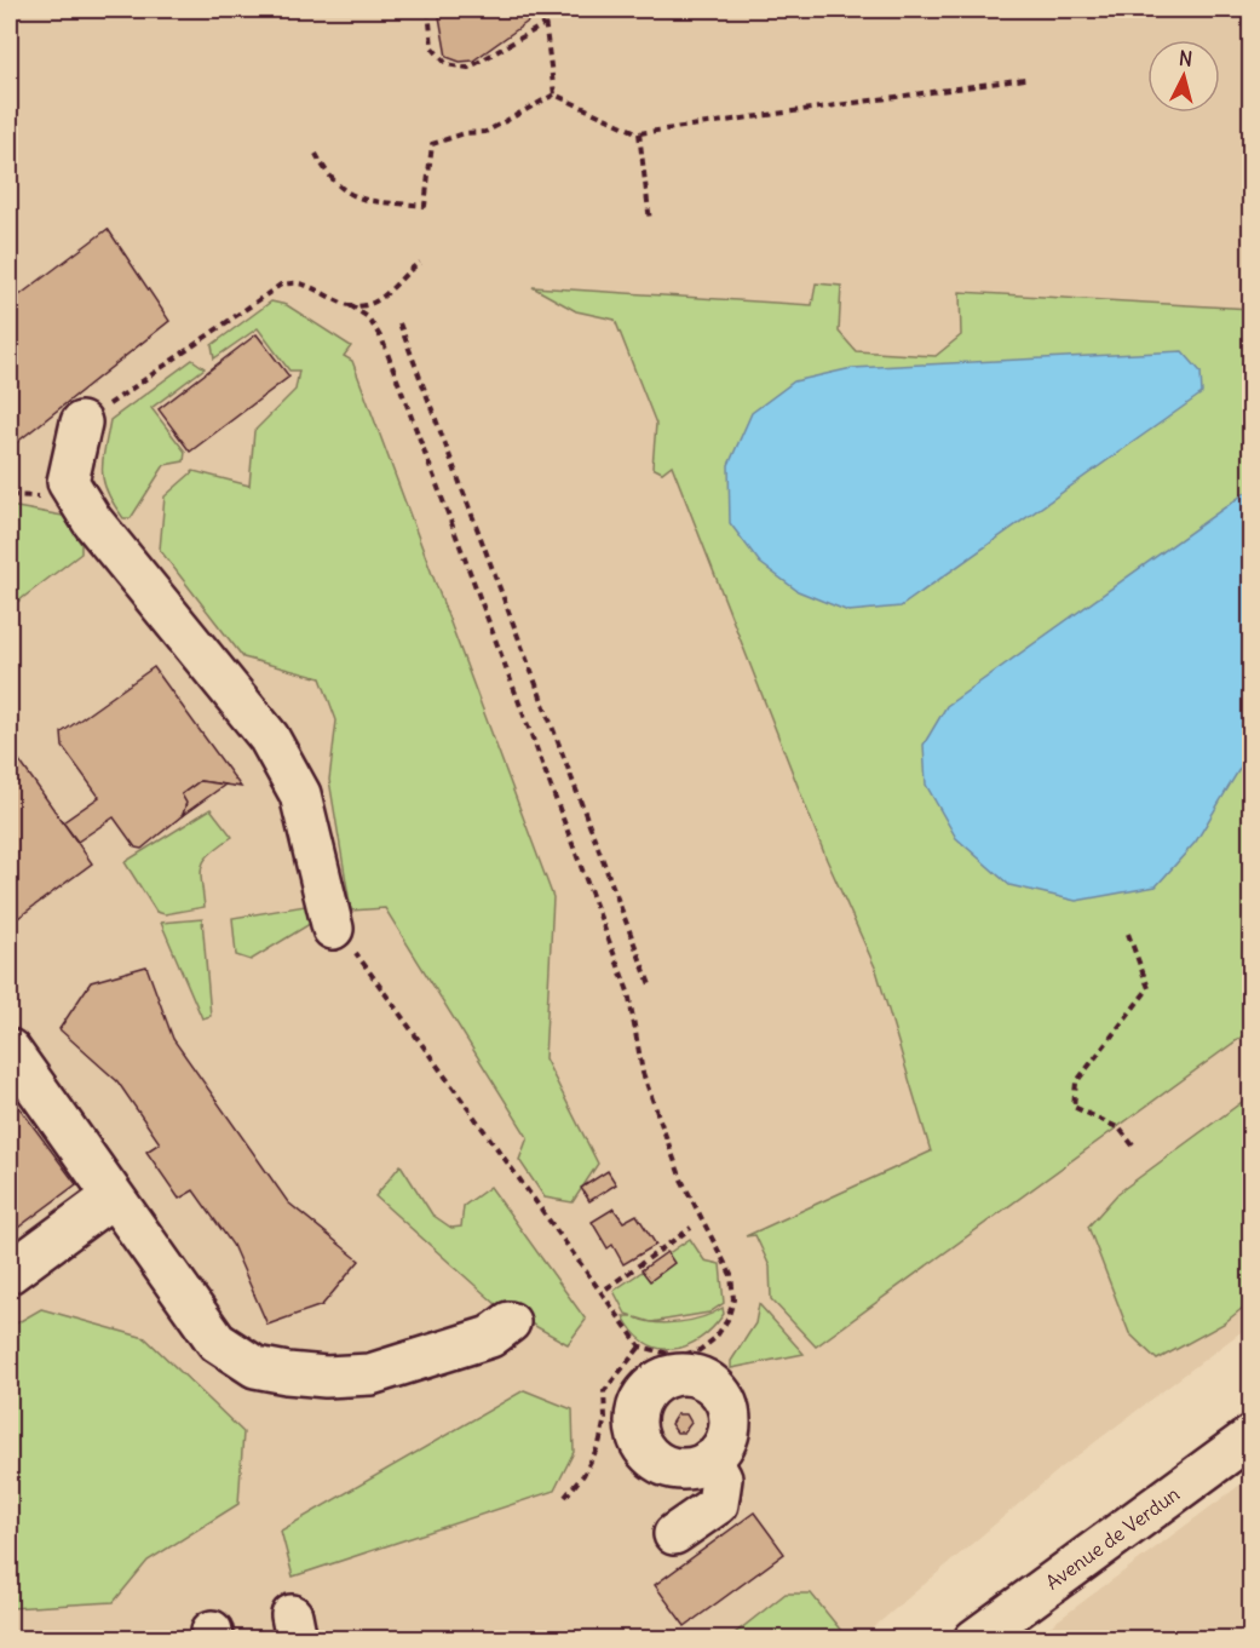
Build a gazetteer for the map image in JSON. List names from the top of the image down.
{
  "streets": {
    "street": ["Avenue de Verdun"]
  },
  "north": "top"
}
